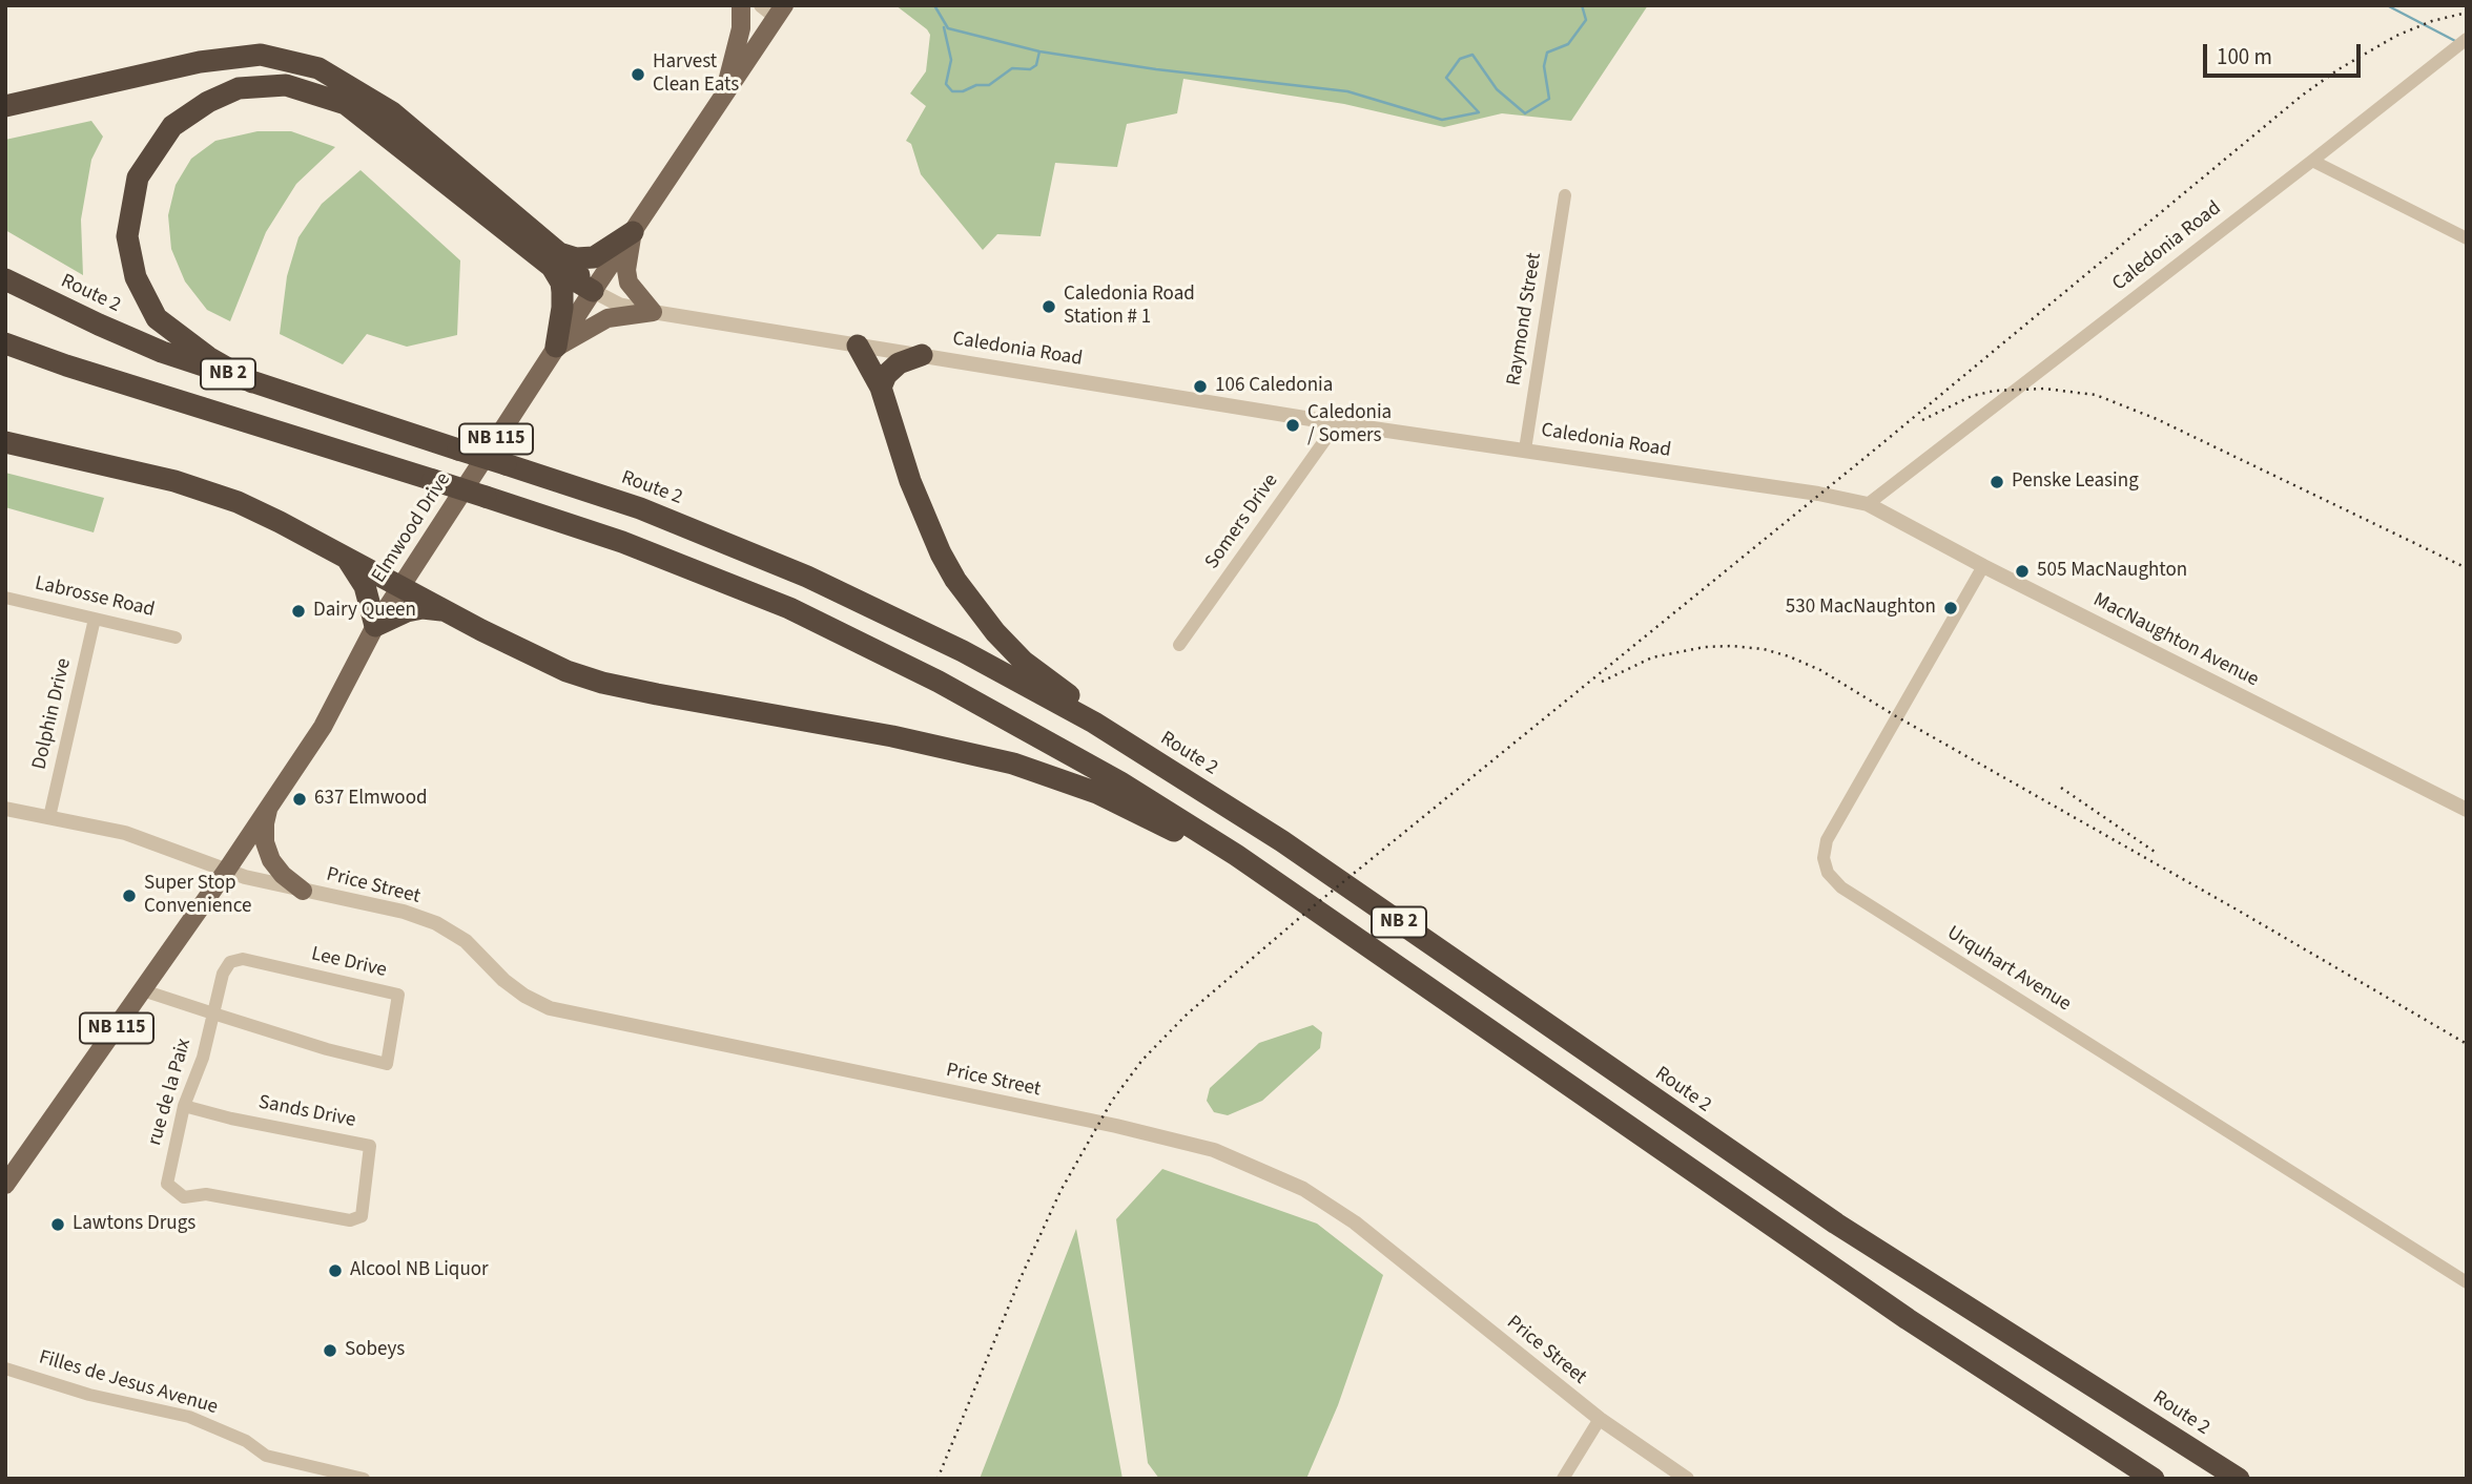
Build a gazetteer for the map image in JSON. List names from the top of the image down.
{
  "streets": {
    "highway": ["Route 2", "NB 2"],
    "main road": ["NB 115", "Elmwood Drive"],
    "street": [
      "Caledonia Road",
      "Raymond Street",
      "Somers Drive",
      "Labrosse Road",
      "MacNaughton Avenue",
      "Dolphin Drive",
      "Price Street",
      "Lee Drive",
      "Urquhart Avenue",
      "rue de la Paix",
      "Sands Drive",
      "Filles de Jesus Avenue"
    ]
  },
  "crossings": [
    ["Caledonia Road", "Raymond Street"],
    ["Caledonia Road", "Somers Drive"],
    ["Caledonia Road", "Elmwood Drive"],
    ["Caledonia Road", "MacNaughton Avenue"],
    ["Elmwood Drive", "Price Street"],
    ["Labrosse Road", "Dolphin Drive"],
    ["MacNaughton Avenue", "Urquhart Avenue"],
    ["Dolphin Drive", "Price Street"],
    ["Lee Drive", "rue de la Paix"],
    ["rue de la Paix", "Sands Drive"]
  ],
  "places": [
    "Harvest Clean Eats",
    "Caledonia Road Station # 1",
    "106 Caledonia",
    "Caledonia / Somers",
    "Penske Leasing",
    "505 MacNaughton",
    "530 MacNaughton",
    "Dairy Queen",
    "637 Elmwood",
    "Super Stop Convenience",
    "Lawtons Drugs",
    "Alcool NB Liquor",
    "Sobeys"
  ],
  "scale_bar": "100 m"
}
